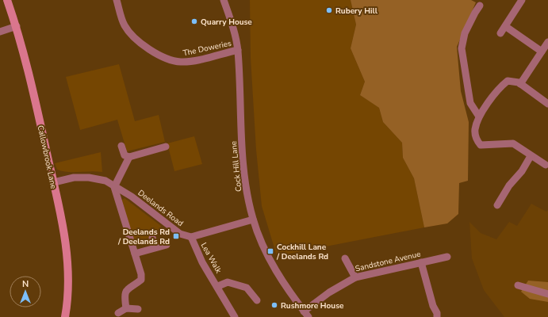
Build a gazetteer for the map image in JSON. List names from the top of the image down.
{
  "streets": {
    "street": [
      "The Doweries",
      "Callowbrook Lane",
      "Cock Hill Lane",
      "Deelands Road",
      "Lea Walk",
      "Sandstone Avenue"
    ]
  },
  "crossings": [
    ["The Doweries", "Cock Hill Lane"],
    ["Callowbrook Lane", "Deelands Road"],
    ["Cock Hill Lane", "Sandstone Avenue"],
    ["Deelands Road", "Lea Walk"]
  ],
  "places": {
    "other": ["Rubery Hill", "Quarry House", "Rushmore House"],
    "transit": ["Deelands Rd / Deelands Rd", "Cockhill Lane / Deelands Rd"]
  },
  "north": "top"
}
